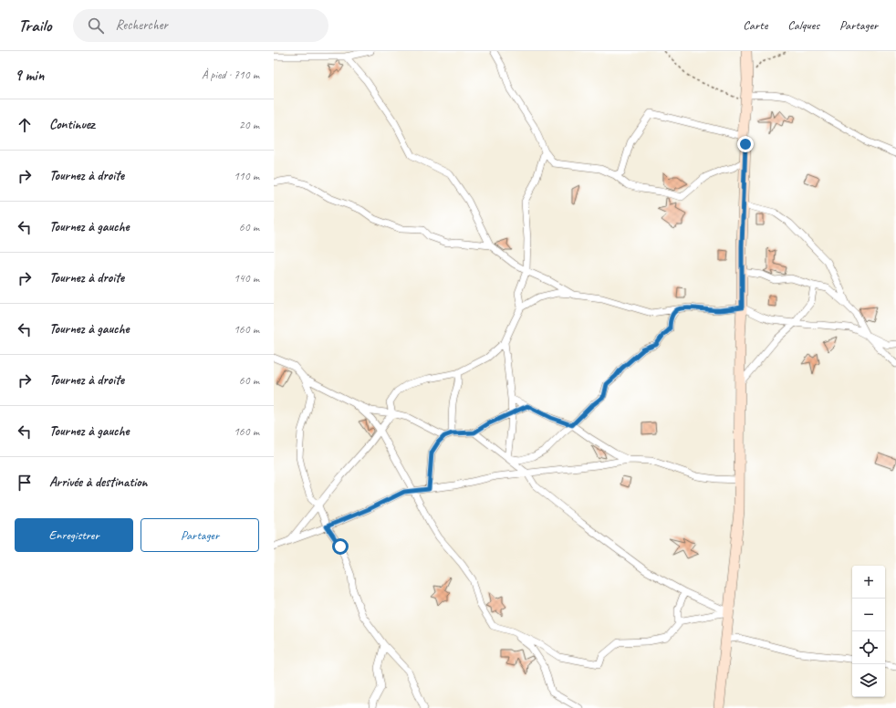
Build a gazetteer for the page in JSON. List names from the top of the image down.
{
  "page": {
    "header": "Trailo",
    "search": "Rechercher",
    "nav": ["Carte", "Calques", "Partager"],
    "heading": ["9 min", "À pied · 710 m"],
    "list": [
      ["Continuez", "20 m"],
      ["Tournez à droite", "110 m"],
      ["Tournez à gauche", "60 m"],
      ["Tournez à droite", "140 m"],
      ["Tournez à gauche", "160 m"],
      ["Tournez à droite", "60 m"],
      ["Tournez à gauche", "160 m"],
      "Arrivée à destination"
    ],
    "buttons": ["Enregistrer", "Partager"],
    "map_buttons": ["+", "−"]
  }
}
